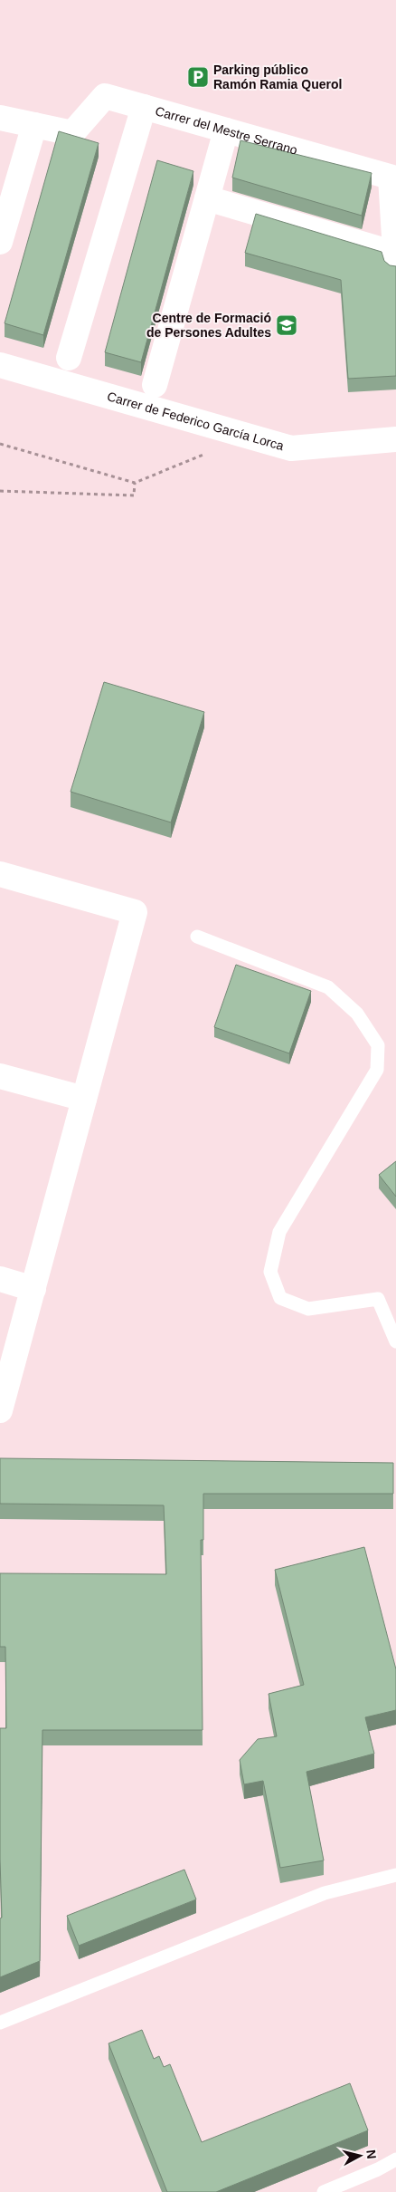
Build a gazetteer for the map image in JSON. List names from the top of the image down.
{
  "streets": {
    "street": ["Carrer del Mestre Serrano", "Carrer de Federico García Lorca"]
  },
  "places": {
    "parking": ["Parking público Ramón Ramia Querol"],
    "school or university": ["Centre de Formació de Persones Adultes"]
  },
  "north": "right"
}
